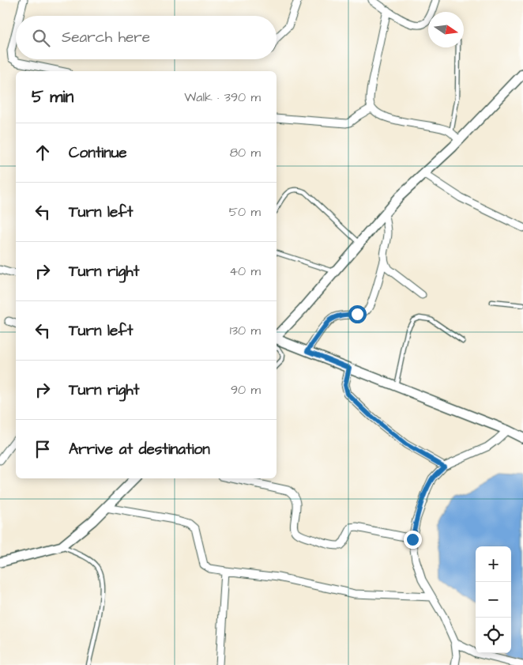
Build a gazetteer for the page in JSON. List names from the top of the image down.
{
  "north": "right",
  "page": {
    "search": "Search here",
    "heading": ["5 min", "Walk · 390 m"],
    "list": [
      ["Continue", "80 m"],
      ["Turn left", "50 m"],
      ["Turn right", "40 m"],
      ["Turn left", "130 m"],
      ["Turn right", "90 m"],
      "Arrive at destination"
    ],
    "map_buttons": ["+", "−"]
  }
}
